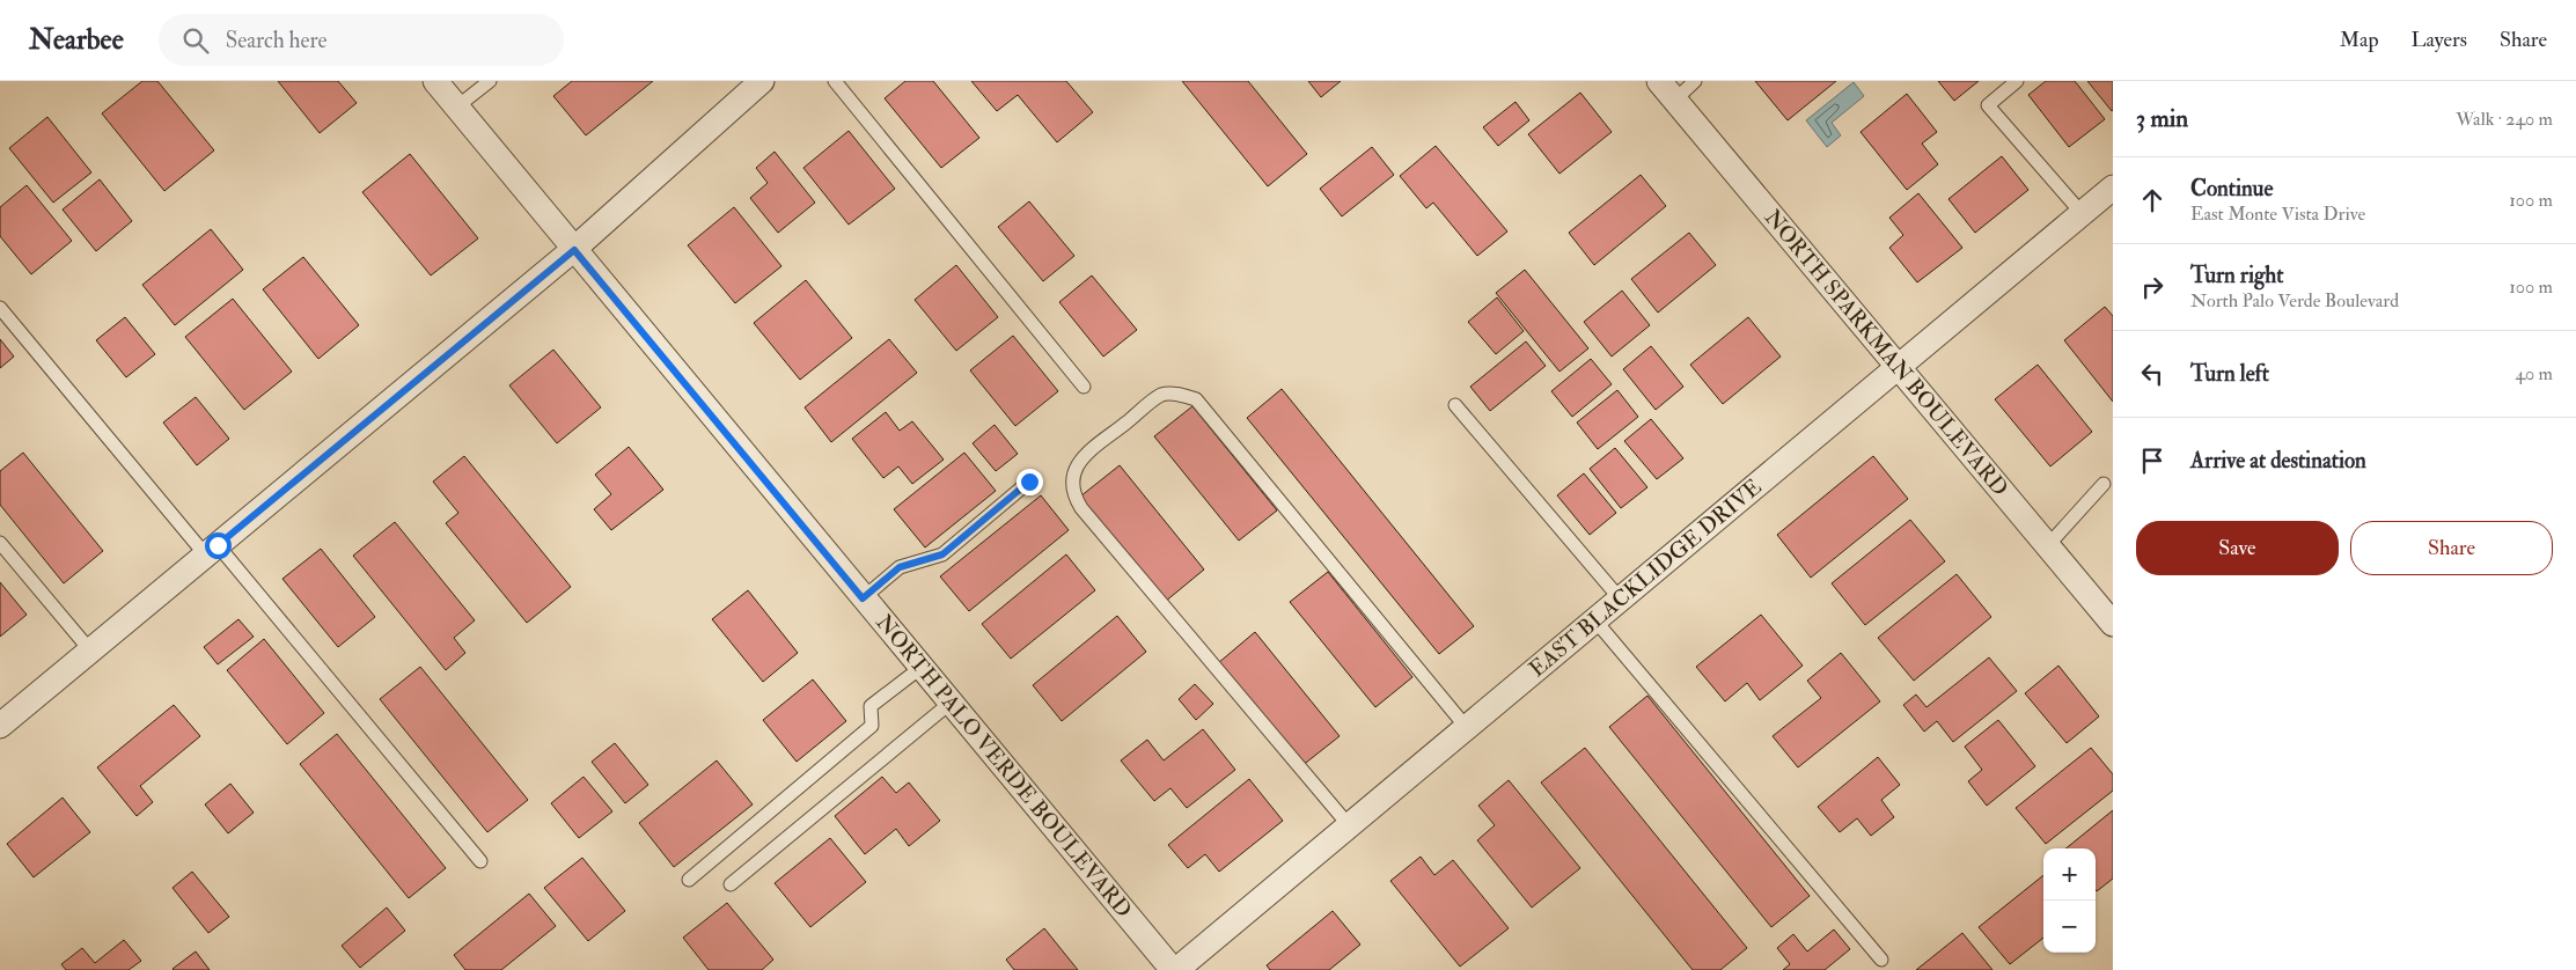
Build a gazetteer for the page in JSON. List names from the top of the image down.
{
  "streets": {
    "street": ["NORTH SPARKMAN BOULEVARD", "EAST BLACKLIDGE DRIVE", "NORTH PALO VERDE BOULEVARD"]
  },
  "crossings": [
    ["NORTH SPARKMAN BOULEVARD", "EAST BLACKLIDGE DRIVE"],
    ["EAST BLACKLIDGE DRIVE", "NORTH PALO VERDE BOULEVARD"]
  ],
  "page": {
    "header": "Nearbee",
    "search": "Search here",
    "nav": ["Map", "Layers", "Share"],
    "heading": ["3 min", "Walk · 240 m"],
    "list": [
      ["Continue", "East Monte Vista Drive", "100 m"],
      ["Turn right", "North Palo Verde Boulevard", "100 m"],
      ["Turn left", "40 m"],
      "Arrive at destination"
    ],
    "buttons": ["Save", "Share"],
    "map_buttons": ["+", "−"]
  }
}
